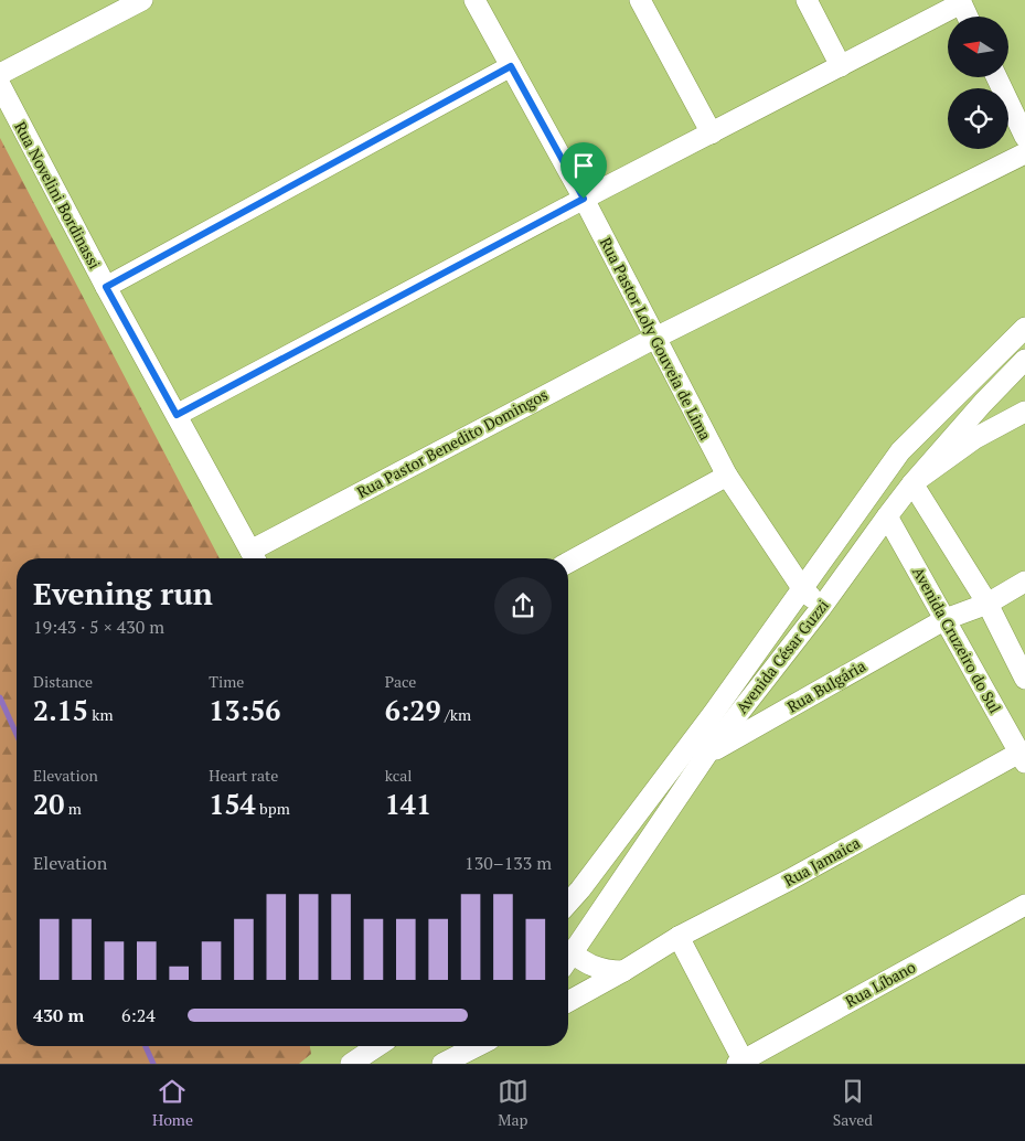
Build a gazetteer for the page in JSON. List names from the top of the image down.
{
  "streets": {
    "street": [
      "Rua Novelini Bordinassi",
      "Rua Pastor Loly Gouveia de Lima",
      "Rua Pastor Benedito Domingos",
      "Avenida Cruzeiro do Sul",
      "Avenida César Guzzi",
      "Rua Bulgária",
      "Rua Jamaica",
      "Rua Líbano"
    ]
  },
  "crossings": [
    ["Rua Novelini Bordinassi", "Rua Pastor Benedito Domingos"],
    ["Rua Pastor Loly Gouveia de Lima", "Rua Pastor Benedito Domingos"],
    ["Rua Pastor Loly Gouveia de Lima", "Avenida César Guzzi"],
    ["Avenida Cruzeiro do Sul", "Avenida César Guzzi"],
    ["Avenida Cruzeiro do Sul", "Rua Bulgária"],
    ["Avenida Cruzeiro do Sul", "Rua Jamaica"],
    ["Avenida César Guzzi", "Rua Bulgária"]
  ],
  "north": "left",
  "page": {
    "heading": ["Evening run", "19:43 · 5 × 430 m"],
    "stats": [
      ["Distance", "2.15 km"],
      ["Time", "13:56"],
      ["Pace", "6:29 /km"],
      ["Elevation", "20 m"],
      ["Heart rate", "154 bpm"],
      ["kcal", "141"]
    ],
    "chart": ["Elevation", "130–133 m"],
    "list": [
      {
        "name": "430 m",
        "note": "6:24"
      }
    ],
    "tabs": ["Home", "Map", "Saved"]
  }
}
